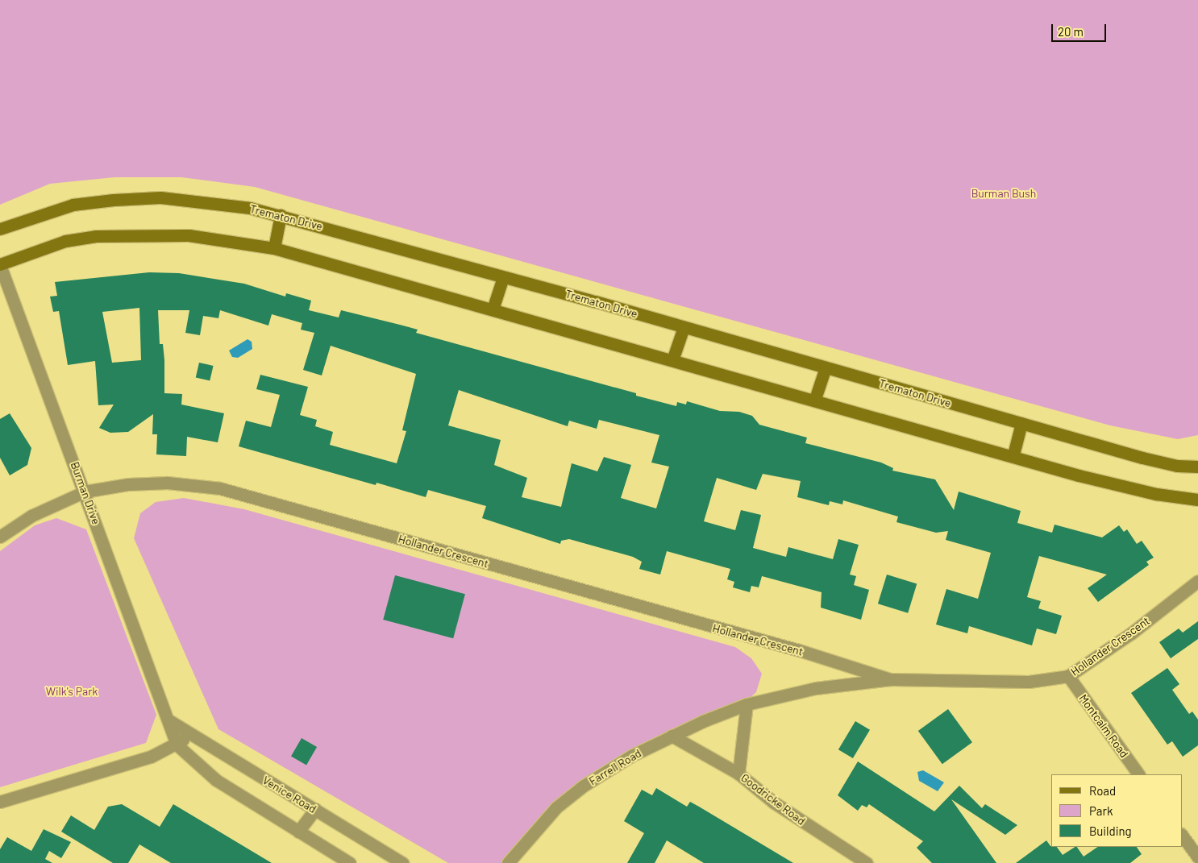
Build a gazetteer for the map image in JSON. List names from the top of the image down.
{
  "streets": {
    "street": [
      "Trematon Drive",
      "Burman Drive",
      "Hollander Crescent",
      "Montcalm Road",
      "Farrell Road",
      "Venice Road",
      "Goodricke Road"
    ]
  },
  "crossings": [
    ["Burman Drive", "Hollander Crescent"],
    ["Hollander Crescent", "Montcalm Road"],
    ["Hollander Crescent", "Farrell Road"],
    ["Hollander Crescent", "Goodricke Road"],
    ["Farrell Road", "Goodricke Road"]
  ],
  "parks": ["Burman Bush", "Wilk's Park"],
  "legend": ["Road", "Park", "Building"],
  "scale_bar": "20 m"
}
